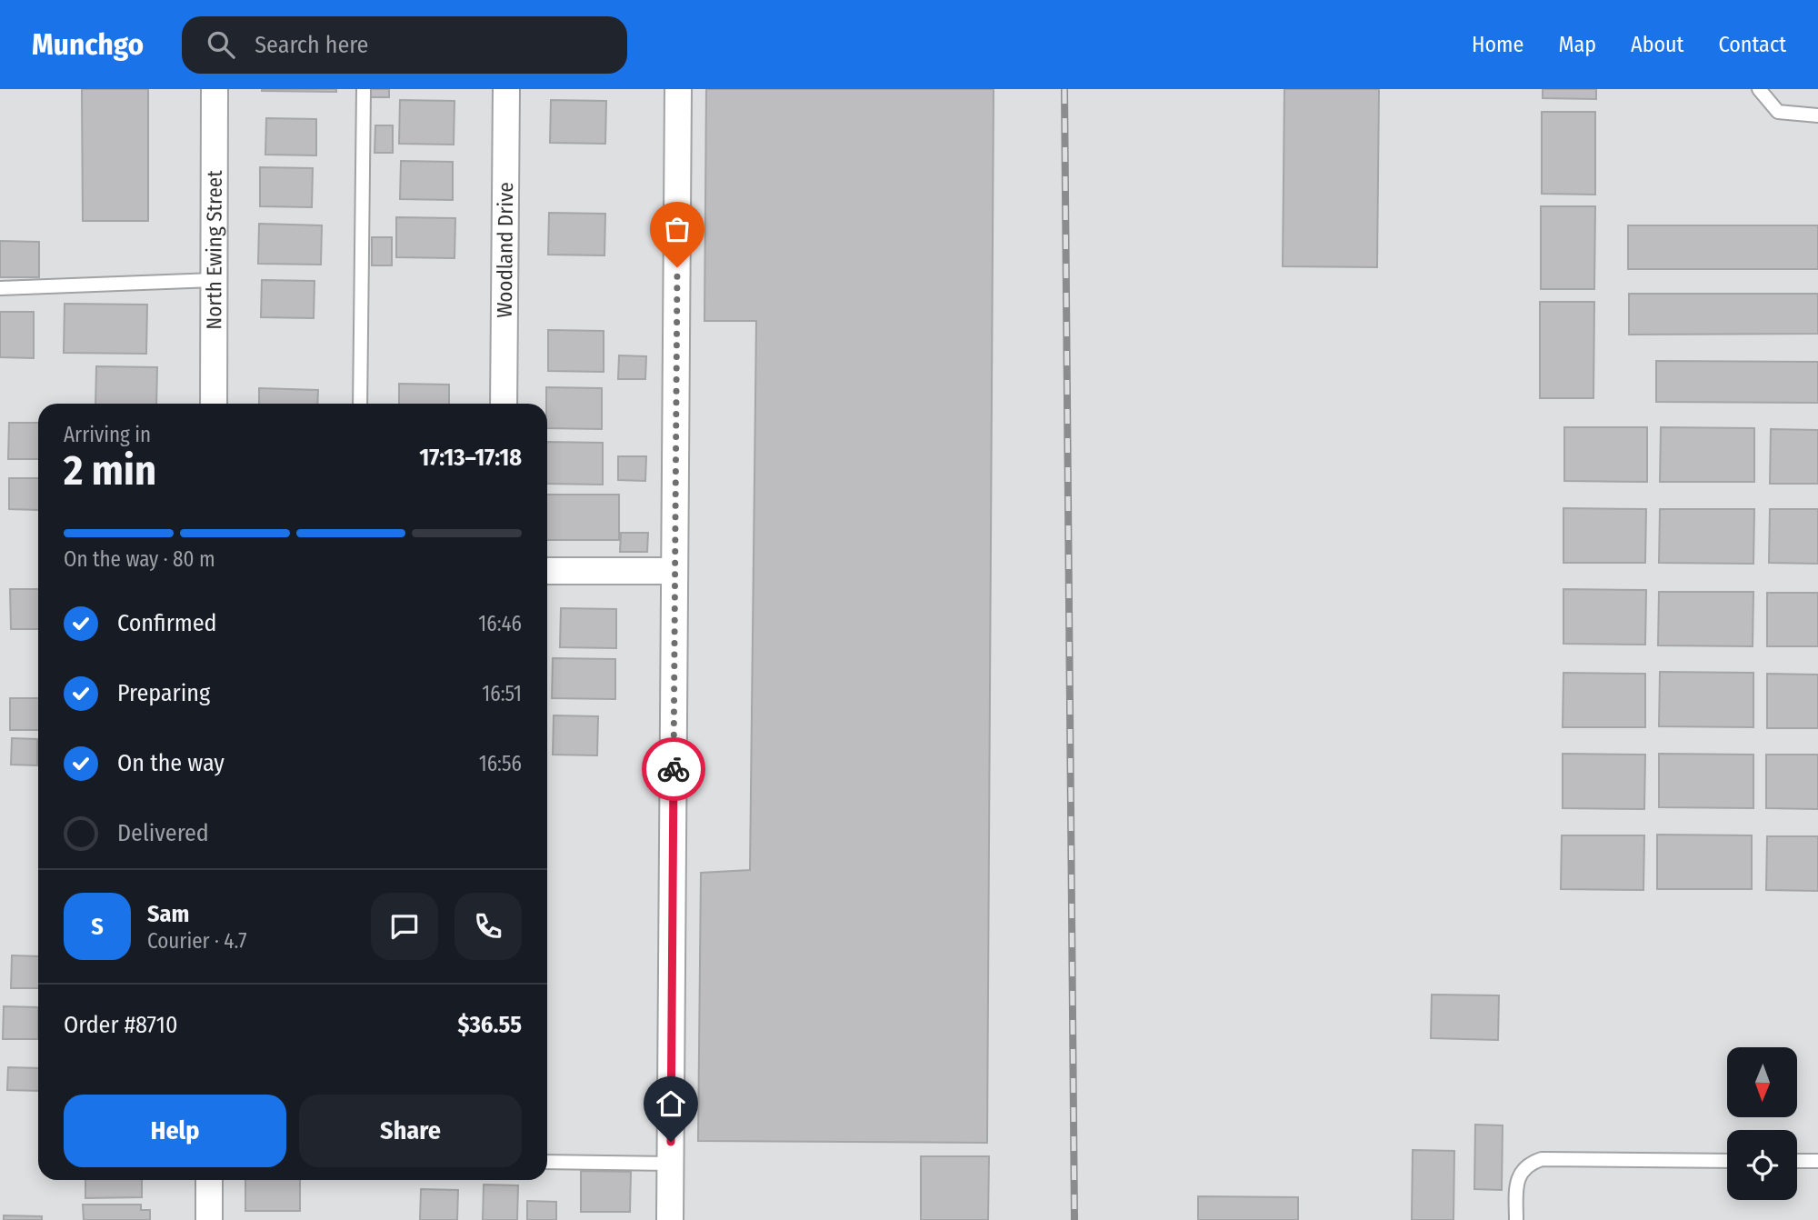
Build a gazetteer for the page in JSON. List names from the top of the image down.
{
  "streets": {
    "street": ["North Ewing Street", "Woodland Drive"]
  },
  "north": "bottom",
  "page": {
    "header": "Munchgo",
    "search": "Search here",
    "nav": [
      "Home",
      "Map",
      "About",
      "Contact"
    ],
    "heading": ["2 min", "Arriving in", "17:13–17:18"],
    "panel": [
      "Sam",
      "Courier · 4.7",
      "Order #8710",
      "$36.55"
    ],
    "bar": "On the way · 80 m",
    "list": [
      ["Confirmed", "16:46"],
      ["Preparing", "16:51"],
      ["On the way", "16:56"],
      "Delivered"
    ],
    "round": "S",
    "buttons": ["Help", "Share"]
  }
}
